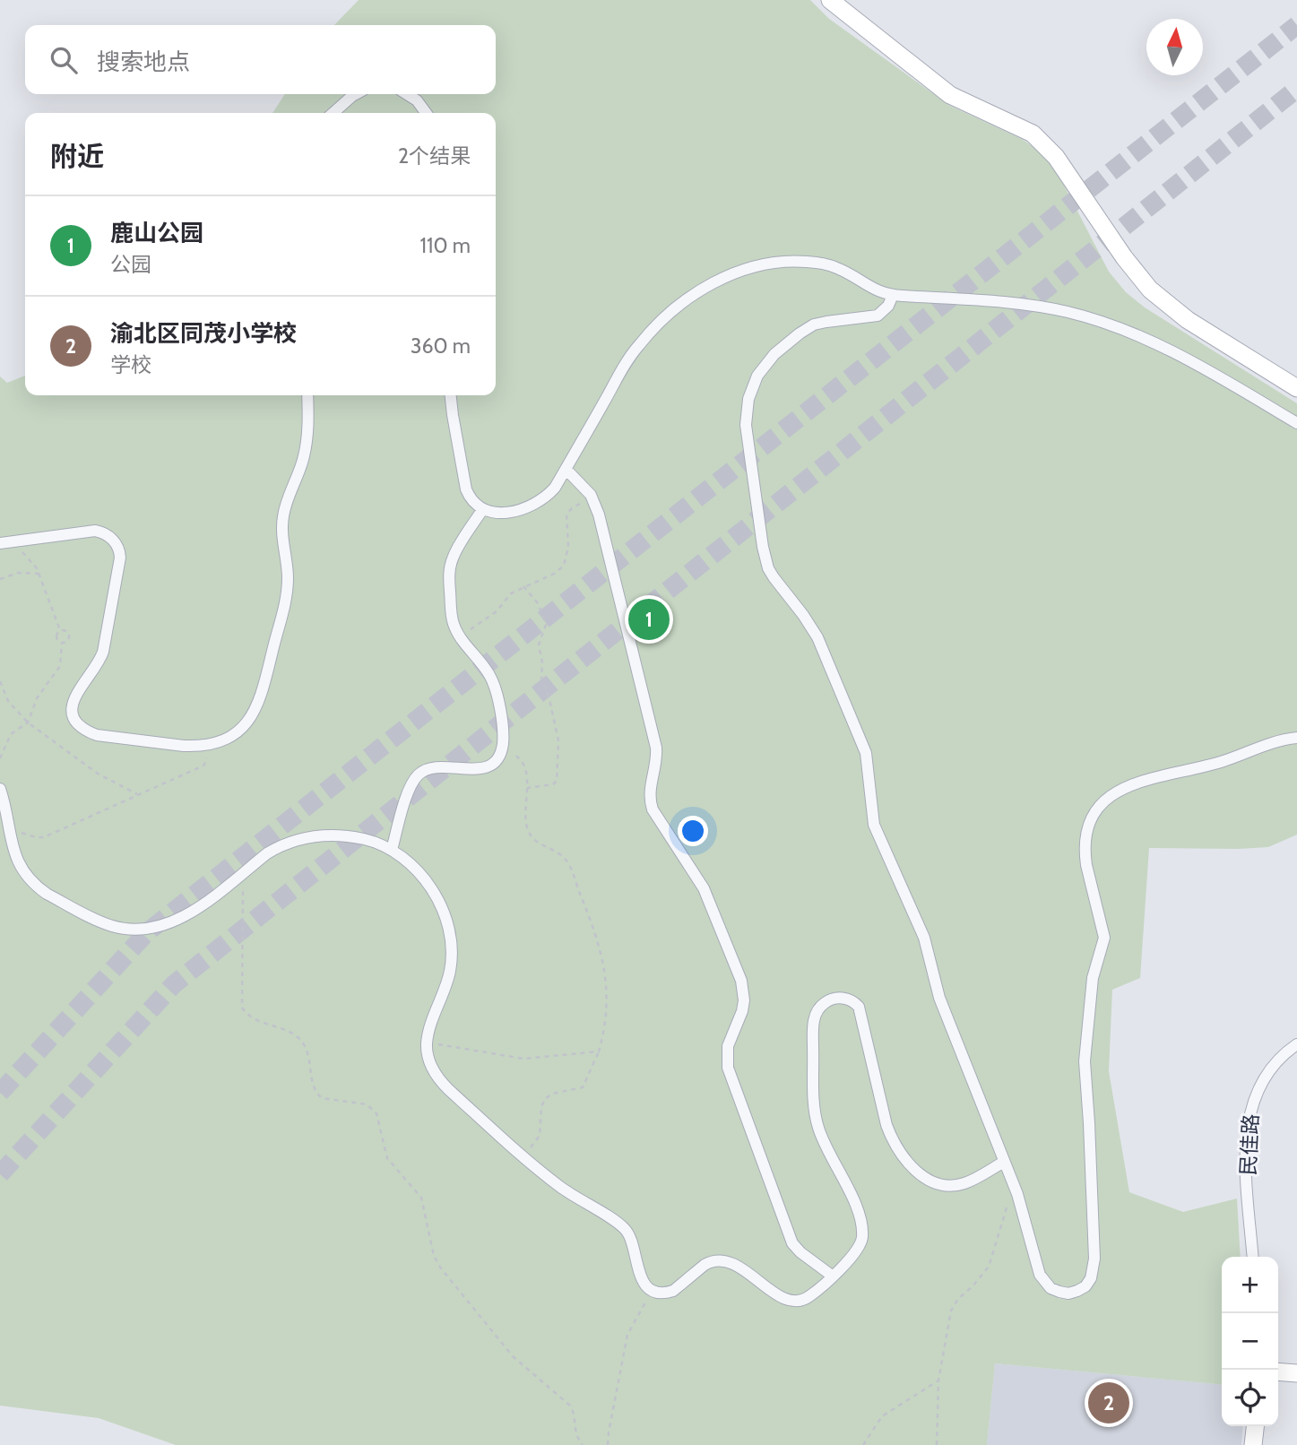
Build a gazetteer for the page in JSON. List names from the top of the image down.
{
  "streets": {
    "street": ["民佳路"]
  },
  "north": "top",
  "page": {
    "search": "搜索地点",
    "heading": ["附近", "2个结果"],
    "list": [
      {
        "mark": "1",
        "name": "鹿山公园",
        "note": "公园",
        "value": "110 m"
      },
      {
        "mark": "2",
        "name": "渝北区同茂小学校",
        "note": "学校",
        "value": "360 m"
      }
    ],
    "pins": ["1", "2"],
    "map_buttons": ["+", "−"]
  }
}
